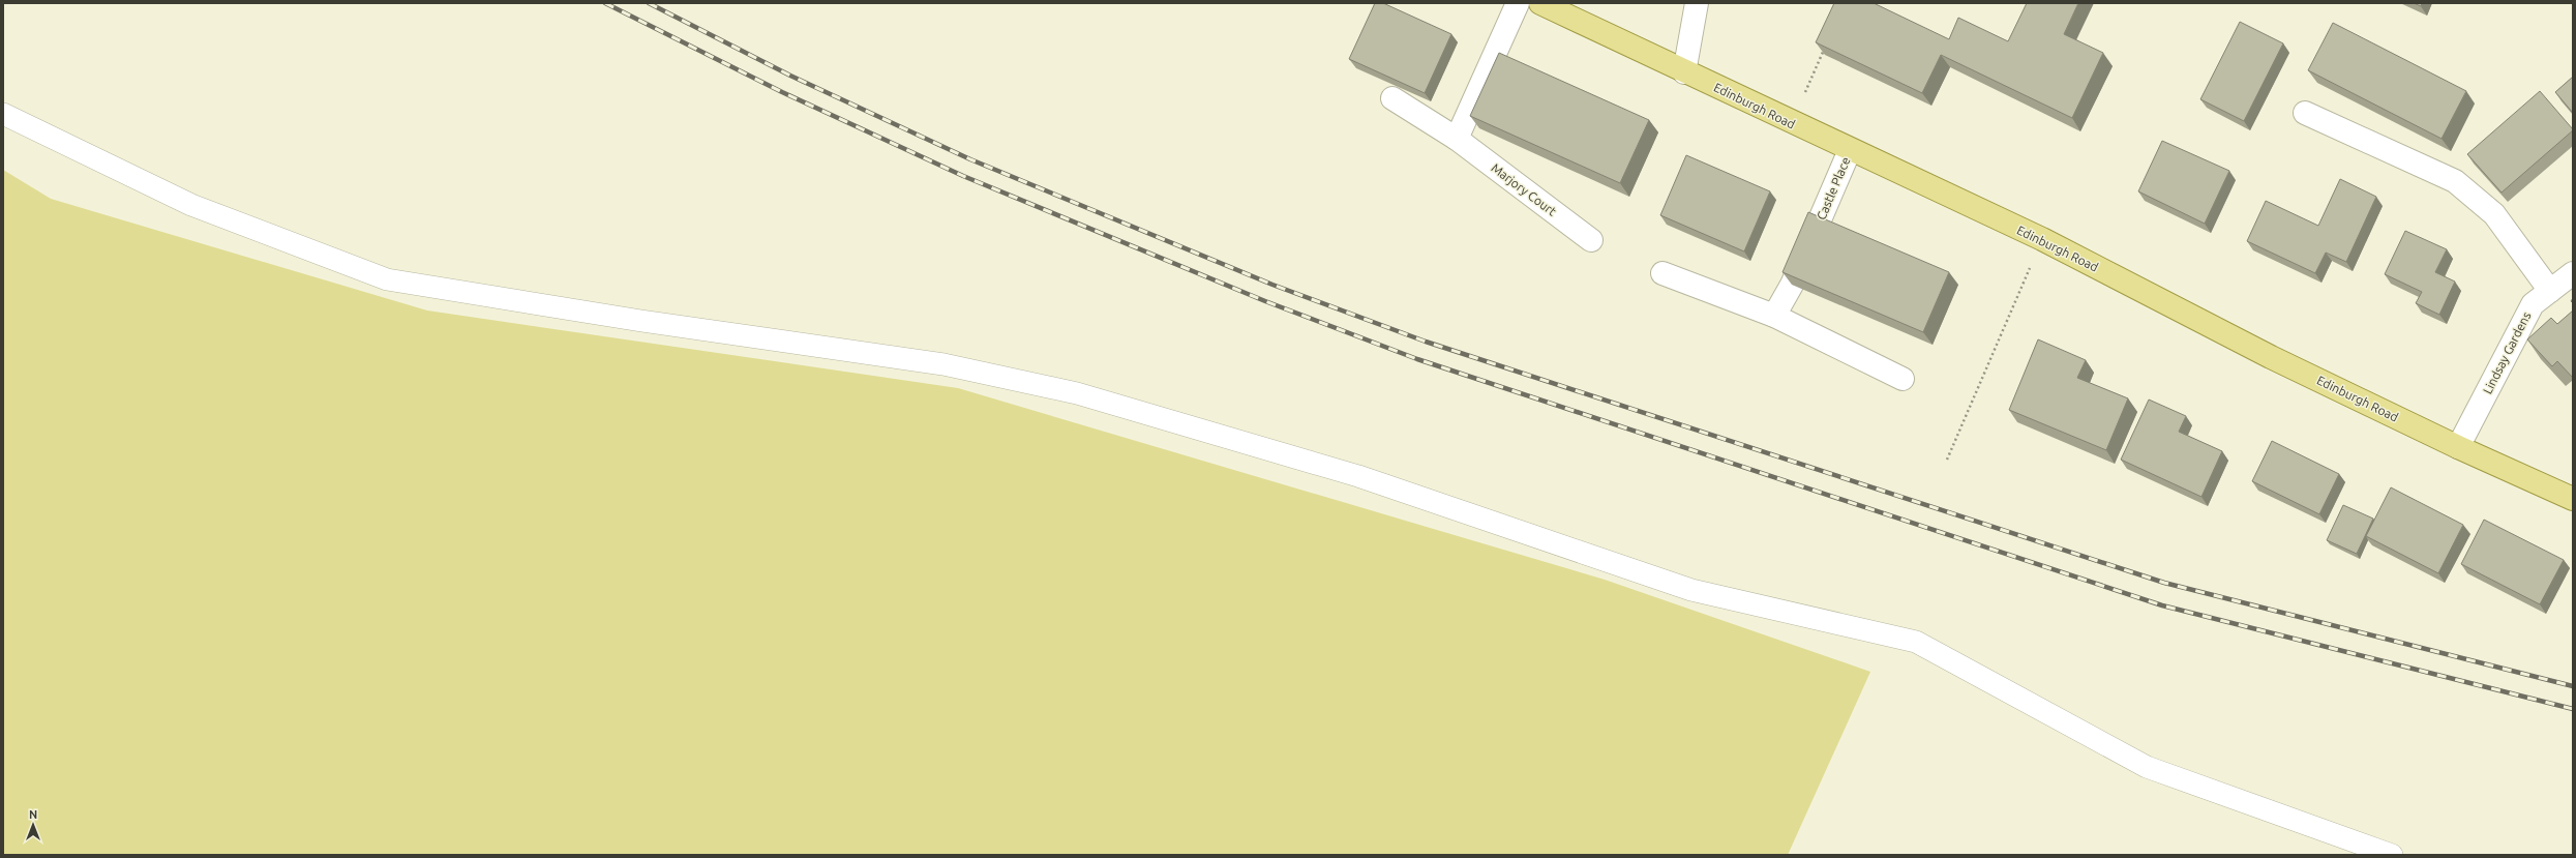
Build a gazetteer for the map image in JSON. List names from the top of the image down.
{
  "streets": {
    "main road": ["Edinburgh Road"],
    "street": ["Castle Place", "Marjory Court", "Lindsay Gardens"]
  },
  "crossings": [
    ["Edinburgh Road", "Castle Place"],
    ["Edinburgh Road", "Lindsay Gardens"]
  ],
  "north": "top"
}
